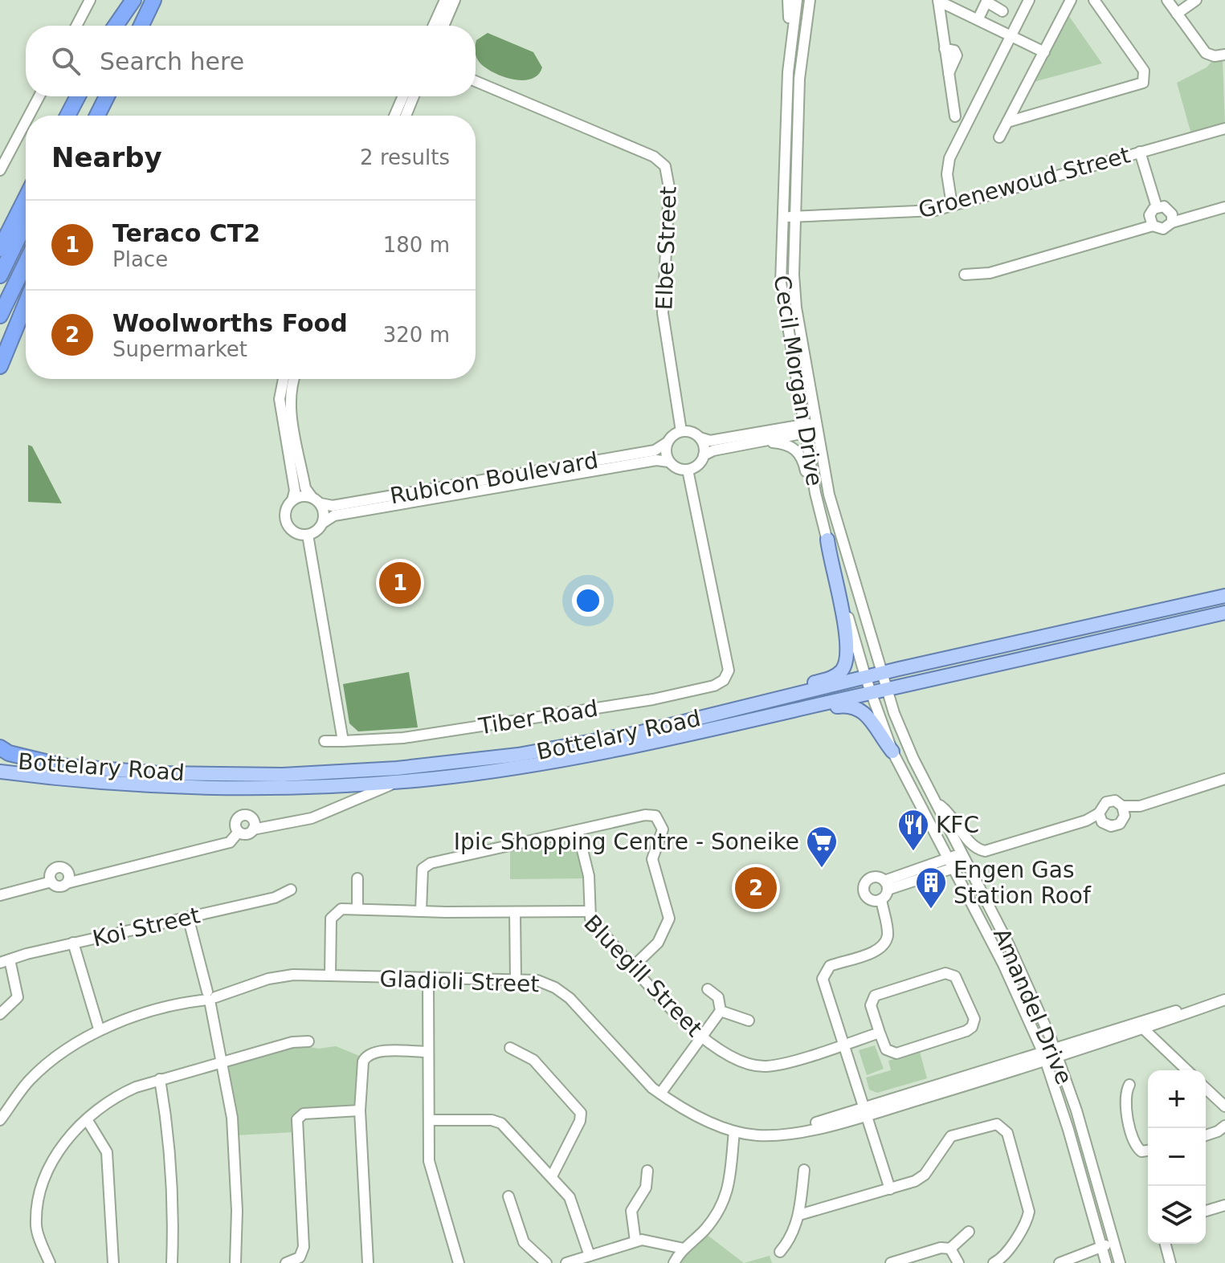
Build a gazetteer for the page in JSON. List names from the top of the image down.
{
  "streets": {
    "main road": ["Bottelary Road"],
    "street": [
      "Groenewoud Street",
      "Elbe Street",
      "Cecil Morgan Drive",
      "Rubicon Boulevard",
      "Tiber Road",
      "Koi Street",
      "Bluegill Street",
      "Gladioli Street",
      "Amandel Drive"
    ]
  },
  "crossings": [
    ["Groenewoud Street", "Cecil Morgan Drive"],
    ["Elbe Street", "Rubicon Boulevard"],
    ["Elbe Street", "Tiber Road"],
    ["Cecil Morgan Drive", "Bottelary Road"],
    ["Cecil Morgan Drive", "Amandel Drive"],
    ["Rubicon Boulevard", "Tiber Road"],
    ["Bottelary Road", "Amandel Drive"],
    ["Bluegill Street", "Gladioli Street"],
    ["Gladioli Street", "Amandel Drive"]
  ],
  "places": {
    "restaurant": ["KFC"],
    "supermarket": ["Ipic Shopping Centre - Soneike"],
    "building": ["Engen Gas Station Roof"]
  },
  "page": {
    "search": "Search here",
    "heading": ["Nearby", "2 results"],
    "list": [
      {
        "mark": "1",
        "name": "Teraco CT2",
        "note": "Place",
        "value": "180 m"
      },
      {
        "mark": "2",
        "name": "Woolworths Food",
        "note": "Supermarket",
        "value": "320 m"
      }
    ],
    "pins": ["1", "2"],
    "map_buttons": ["+", "−"]
  }
}
